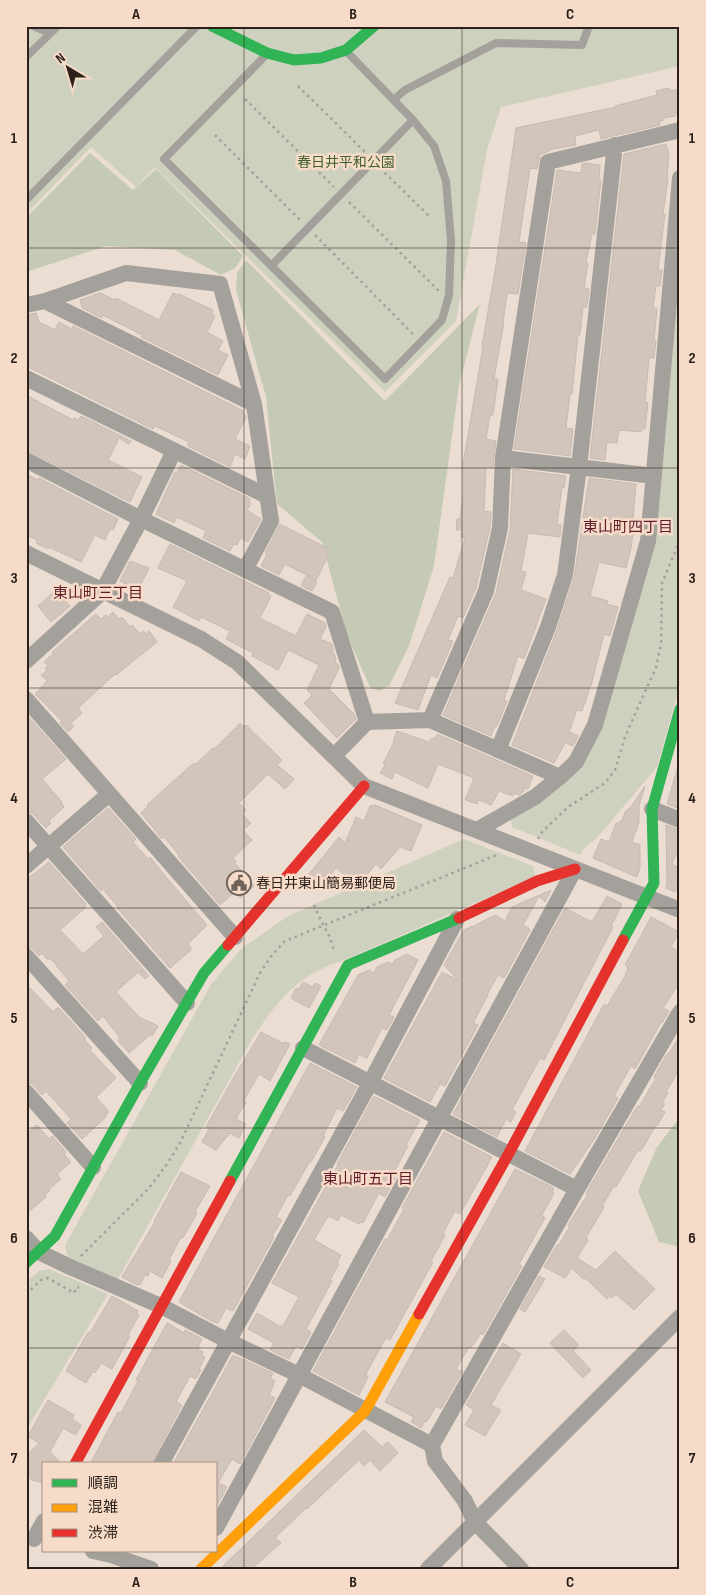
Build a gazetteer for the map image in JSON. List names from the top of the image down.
{
  "districts": ["東山町四丁目", "東山町三丁目", "東山町五丁目"],
  "parks": ["春日井平和公園"],
  "places": {
    "public building": ["春日井東山簡易郵便局"]
  },
  "legend": ["順調", "混雑", "渋滞"],
  "north": "top left",
  "grid": {
    "columns": ["A", "B", "C"],
    "rows": [
      "1",
      "2",
      "3",
      "4",
      "5",
      "6",
      "7"
    ]
  }
}
